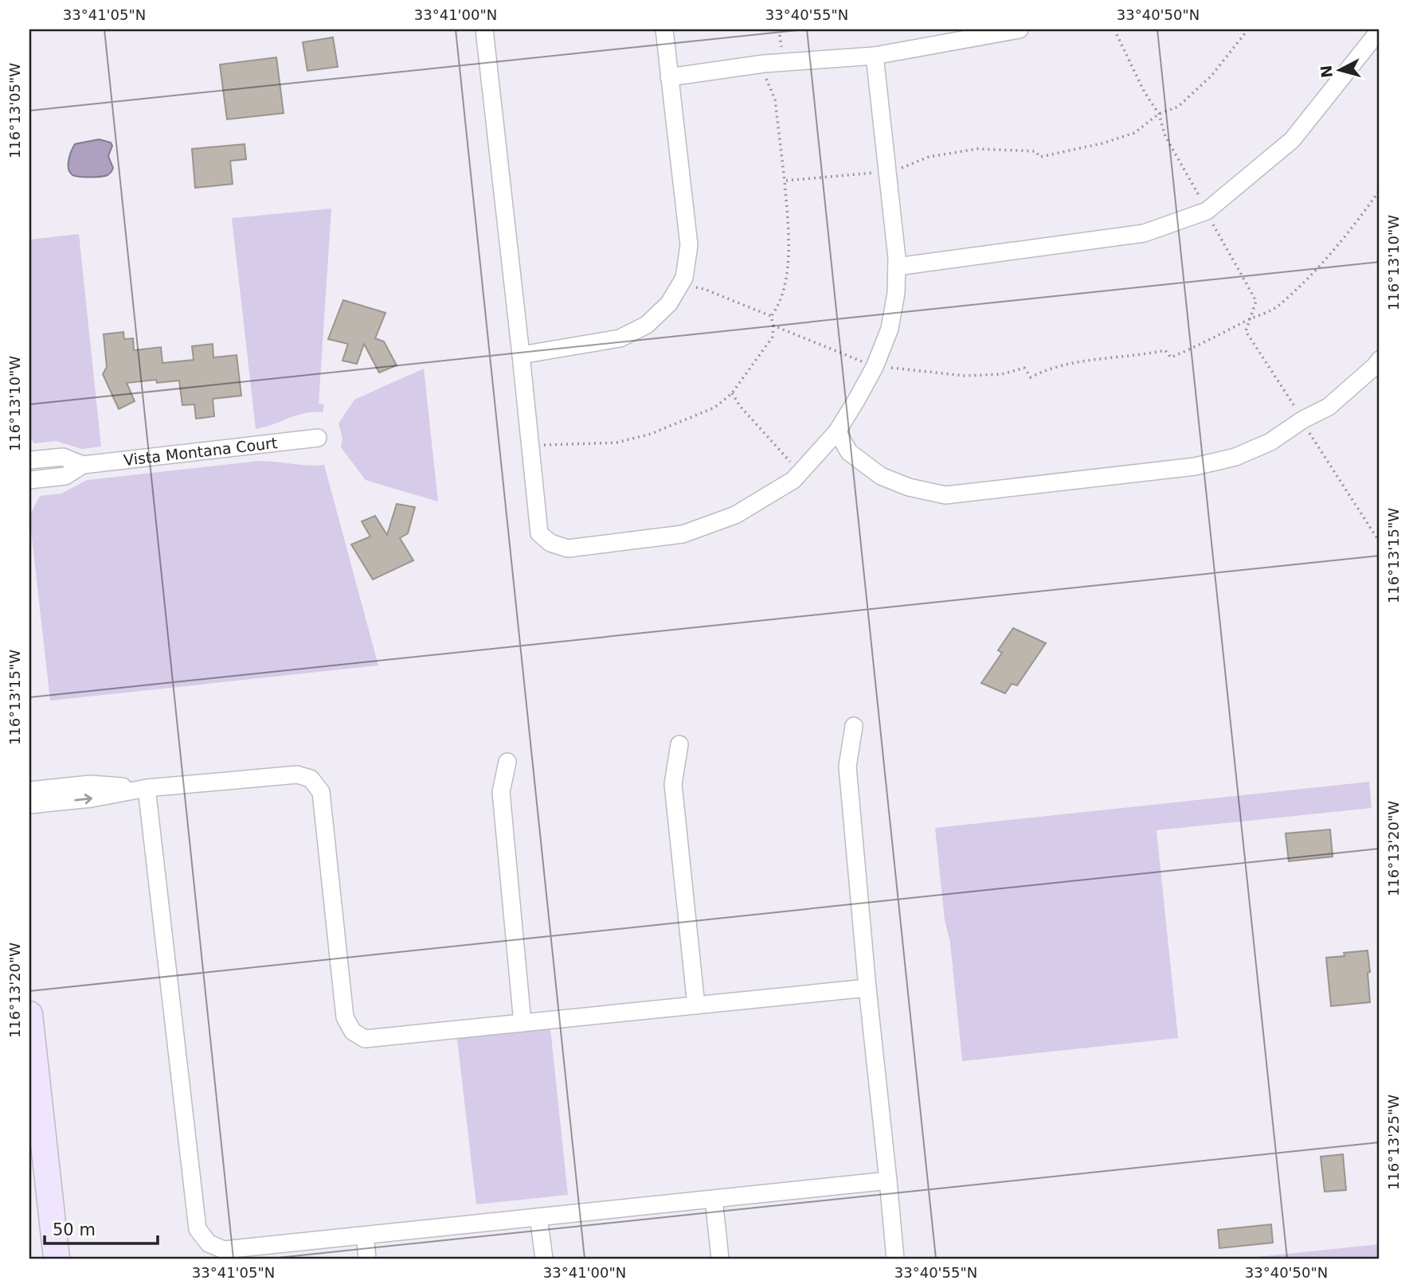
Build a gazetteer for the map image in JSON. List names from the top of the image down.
{
  "streets": {
    "street": ["Vista Montana Court"]
  },
  "scale_bar": "50 m",
  "north": "left",
  "coordinates": [
    "33°41'05\"N",
    "33°41'00\"N",
    "33°40'55\"N",
    "33°40'50\"N",
    "116°13'05\"W",
    "116°13'10\"W",
    "116°13'15\"W",
    "116°13'20\"W",
    "116°13'25\"W"
  ]
}
